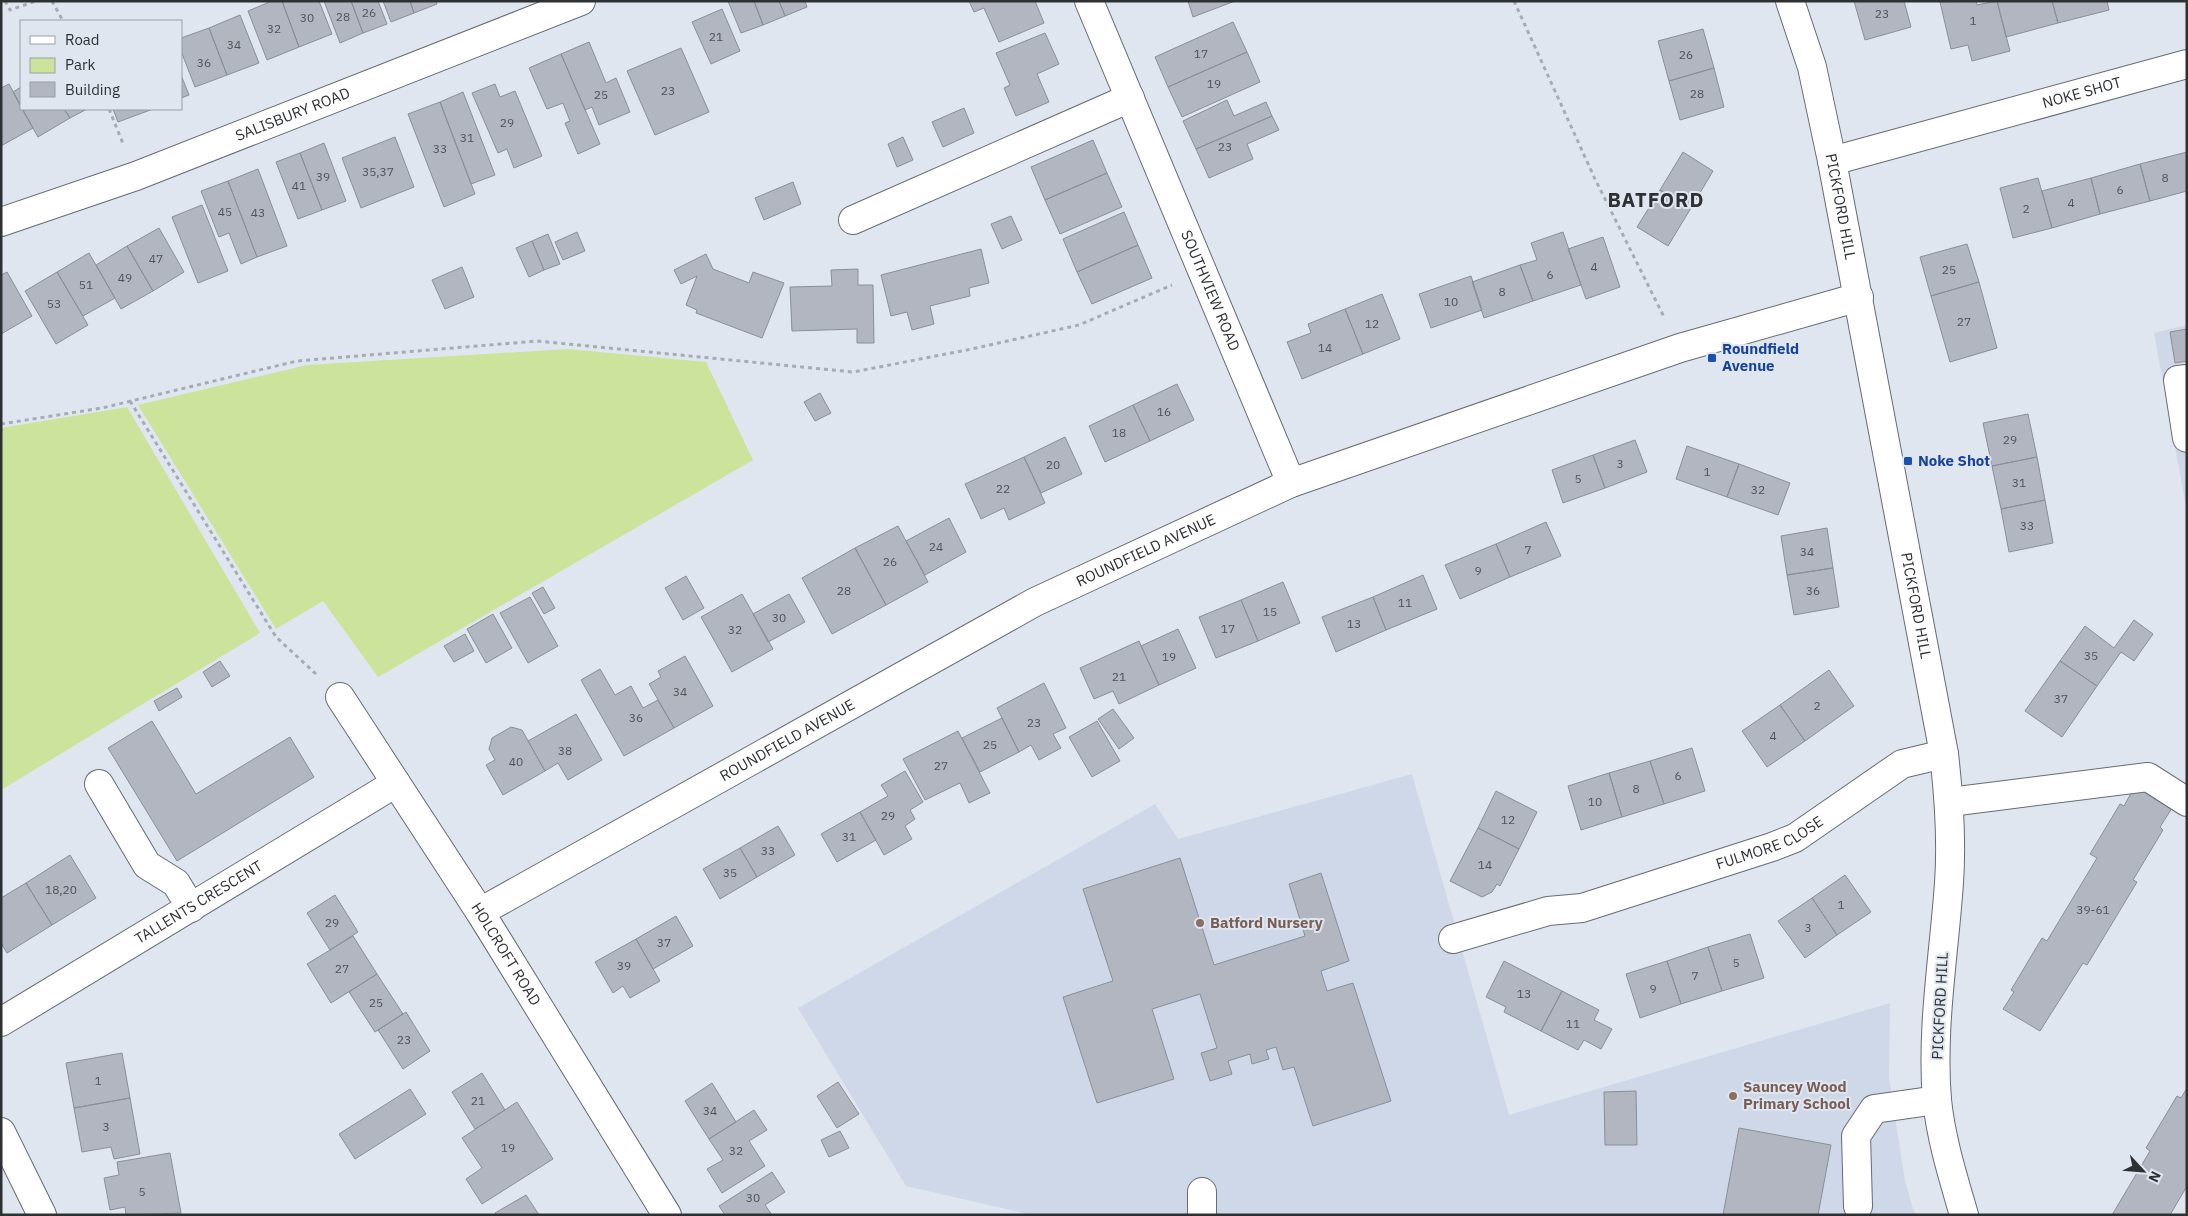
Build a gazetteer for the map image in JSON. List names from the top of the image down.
{
  "streets": {
    "street": [
      "NOKE SHOT",
      "SALISBURY ROAD",
      "PICKFORD HILL",
      "SOUTHVIEW ROAD",
      "ROUNDFIELD AVENUE",
      "FULMORE CLOSE",
      "TALLENTS CRESCENT",
      "HOLCROFT ROAD"
    ]
  },
  "crossings": [
    ["NOKE SHOT", "PICKFORD HILL"],
    ["PICKFORD HILL", "ROUNDFIELD AVENUE"],
    ["PICKFORD HILL", "FULMORE CLOSE"],
    ["SOUTHVIEW ROAD", "ROUNDFIELD AVENUE"],
    ["ROUNDFIELD AVENUE", "HOLCROFT ROAD"],
    ["TALLENTS CRESCENT", "HOLCROFT ROAD"]
  ],
  "districts": ["BATFORD"],
  "places": {
    "transit": ["Roundfield Avenue", "Noke Shot"],
    "other": ["Batford Nursery", "Sauncey Wood Primary School"]
  },
  "house_numbers": [
    "26",
    "23",
    "28",
    "30",
    "1",
    "32",
    "21",
    "34",
    "17",
    "26",
    "36",
    "19",
    "23",
    "28",
    "25",
    "29",
    "31",
    "23",
    "33",
    "35,37",
    "39",
    "8",
    "41",
    "6",
    "4",
    "2",
    "45",
    "43",
    "47",
    "4",
    "25",
    "6",
    "49",
    "51",
    "8",
    "10",
    "53",
    "27",
    "12",
    "14",
    "16",
    "18",
    "29",
    "3",
    "20",
    "1",
    "5",
    "31",
    "22",
    "32",
    "33",
    "24",
    "7",
    "34",
    "26",
    "9",
    "28",
    "36",
    "11",
    "15",
    "30",
    "13",
    "17",
    "32",
    "35",
    "19",
    "21",
    "34",
    "37",
    "2",
    "36",
    "23",
    "4",
    "25",
    "38",
    "40",
    "27",
    "6",
    "8",
    "10",
    "29",
    "12",
    "31",
    "33",
    "14",
    "35",
    "18,20",
    "1",
    "39-61",
    "29",
    "3",
    "37",
    "5",
    "39",
    "27",
    "7",
    "9",
    "13",
    "25",
    "11",
    "23",
    "1",
    "21",
    "34",
    "3",
    "19",
    "32",
    "5",
    "30"
  ],
  "legend": ["Road", "Park", "Building"],
  "north": "bottom right"
}
